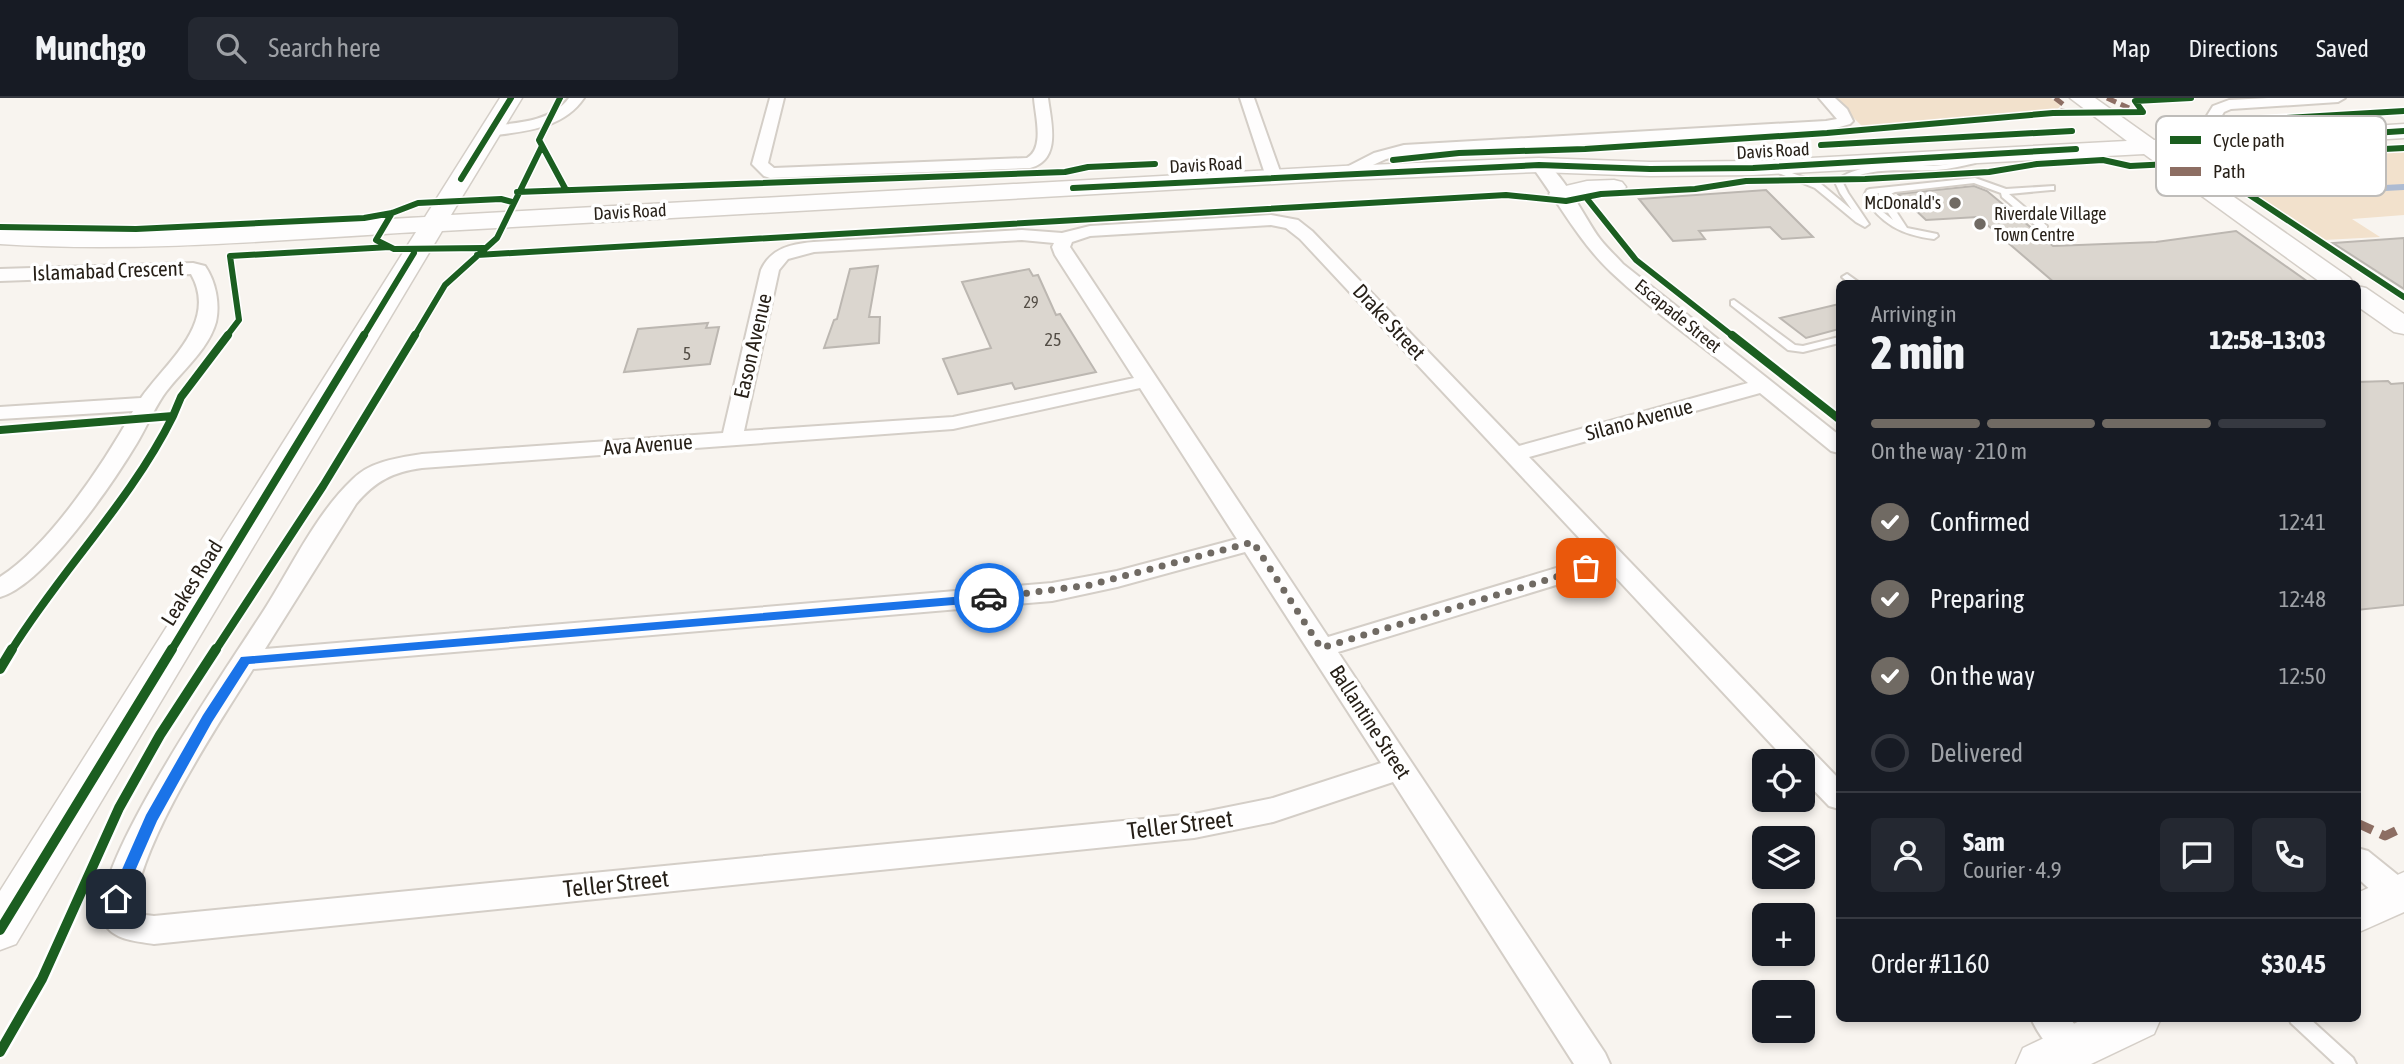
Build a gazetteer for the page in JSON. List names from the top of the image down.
{
  "streets": {
    "main road": ["Davis Road", "Leakes Road"],
    "street": [
      "Islamabad Crescent",
      "Escapade Street",
      "Drake Street",
      "Eason Avenue",
      "Silano Avenue",
      "Ava Avenue",
      "Ballantine Street",
      "Teller Street"
    ]
  },
  "crossings": [
    ["Davis Road", "Escapade Street"],
    ["Davis Road", "Leakes Road"],
    ["Escapade Street", "Silano Avenue"],
    ["Drake Street", "Eason Avenue"],
    ["Drake Street", "Silano Avenue"],
    ["Drake Street", "Ballantine Street"],
    ["Eason Avenue", "Ava Avenue"],
    ["Ava Avenue", "Ballantine Street"],
    ["Ava Avenue", "Teller Street"],
    ["Ballantine Street", "Teller Street"]
  ],
  "places": ["McDonald's", "Riverdale Village Town Centre"],
  "house_numbers": ["29", "25", "5"],
  "legend": ["Cycle path", "Path"],
  "page": {
    "header": "Munchgo",
    "search": "Search here",
    "nav": ["Map", "Directions", "Saved"],
    "heading": ["2 min", "Arriving in", "12:58–13:03"],
    "panel": [
      "Sam",
      "Courier · 4.9",
      "Order #1160",
      "$30.45"
    ],
    "bar": "On the way · 210 m",
    "list": [
      ["Confirmed", "12:41"],
      ["Preparing", "12:48"],
      ["On the way", "12:50"],
      "Delivered"
    ],
    "map_buttons": ["+", "−"]
  }
}
